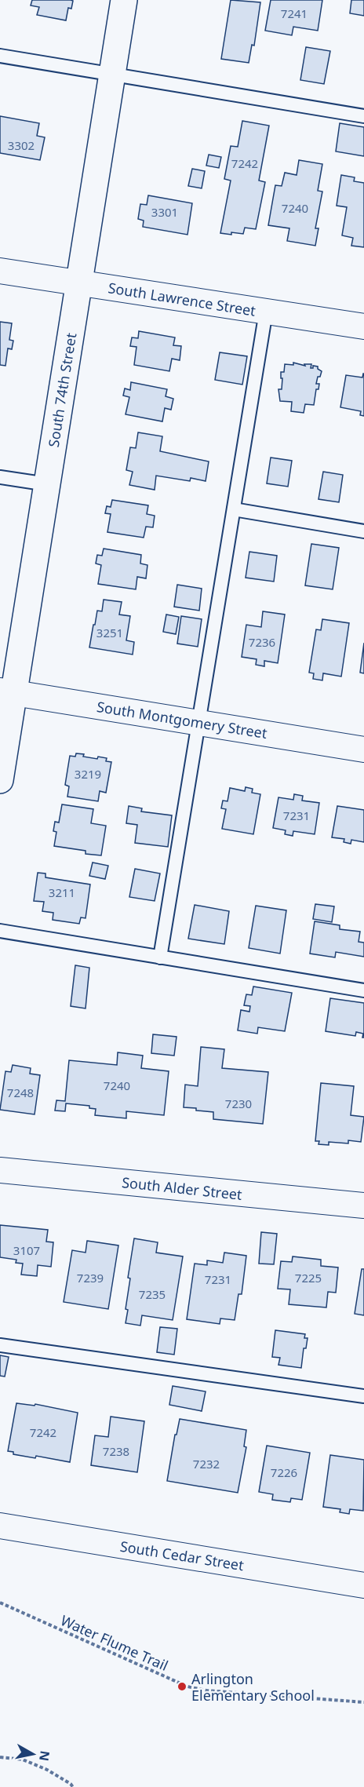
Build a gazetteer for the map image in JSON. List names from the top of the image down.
{
  "streets": {
    "main road": ["South 74th Street"],
    "street": [
      "South Lawrence Street",
      "South Montgomery Street",
      "South Alder Street",
      "South Cedar Street"
    ],
    "path": ["Water Flume Trail"]
  },
  "crossings": [
    ["South Lawrence Street", "South 74th Street"],
    ["South 74th Street", "South Montgomery Street"]
  ],
  "places": ["Arlington Elementary School"],
  "house_numbers": [
    "7241",
    "3302",
    "7242",
    "7240",
    "3301",
    "3251",
    "7236",
    "3219",
    "7231",
    "3211",
    "7240",
    "7248",
    "7230",
    "3107",
    "7239",
    "7225",
    "7231",
    "7235",
    "7242",
    "7238",
    "7232",
    "7226"
  ],
  "north": "right"
}
